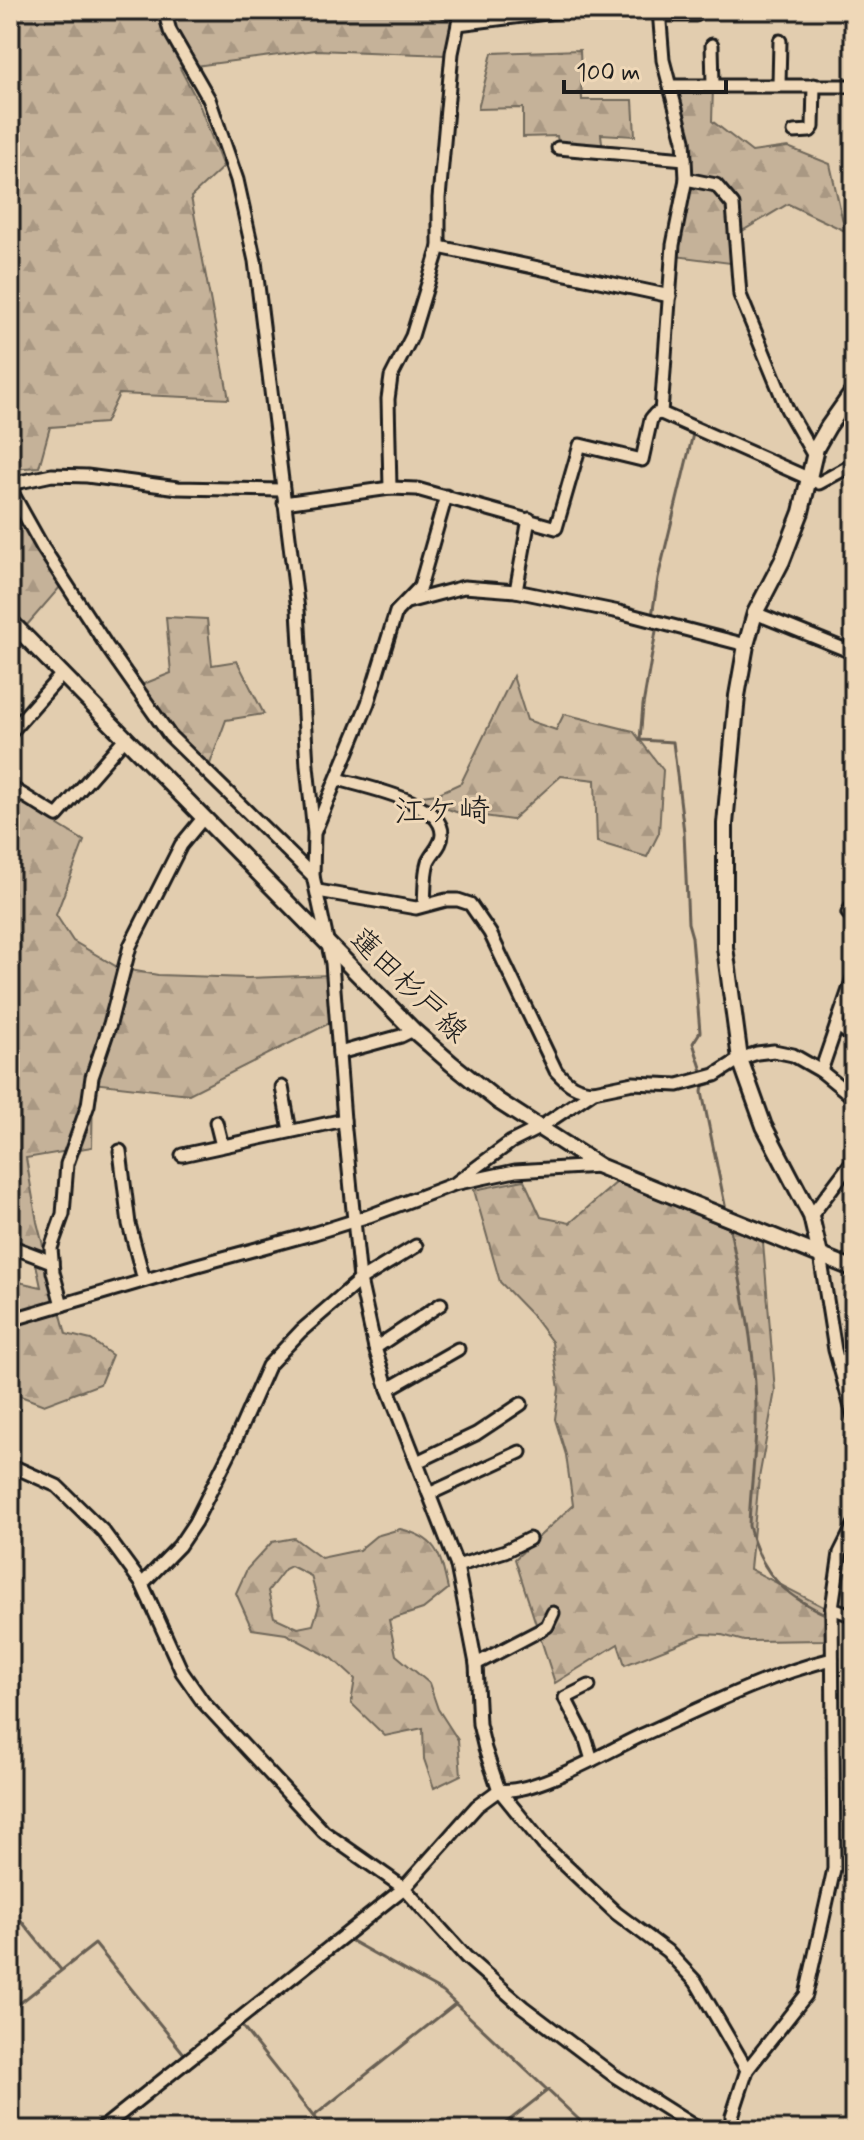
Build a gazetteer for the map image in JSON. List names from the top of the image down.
{
  "streets": {
    "main road": ["蓮田杉戸線"]
  },
  "districts": ["江ケ崎"],
  "scale_bar": "100 m"
}
